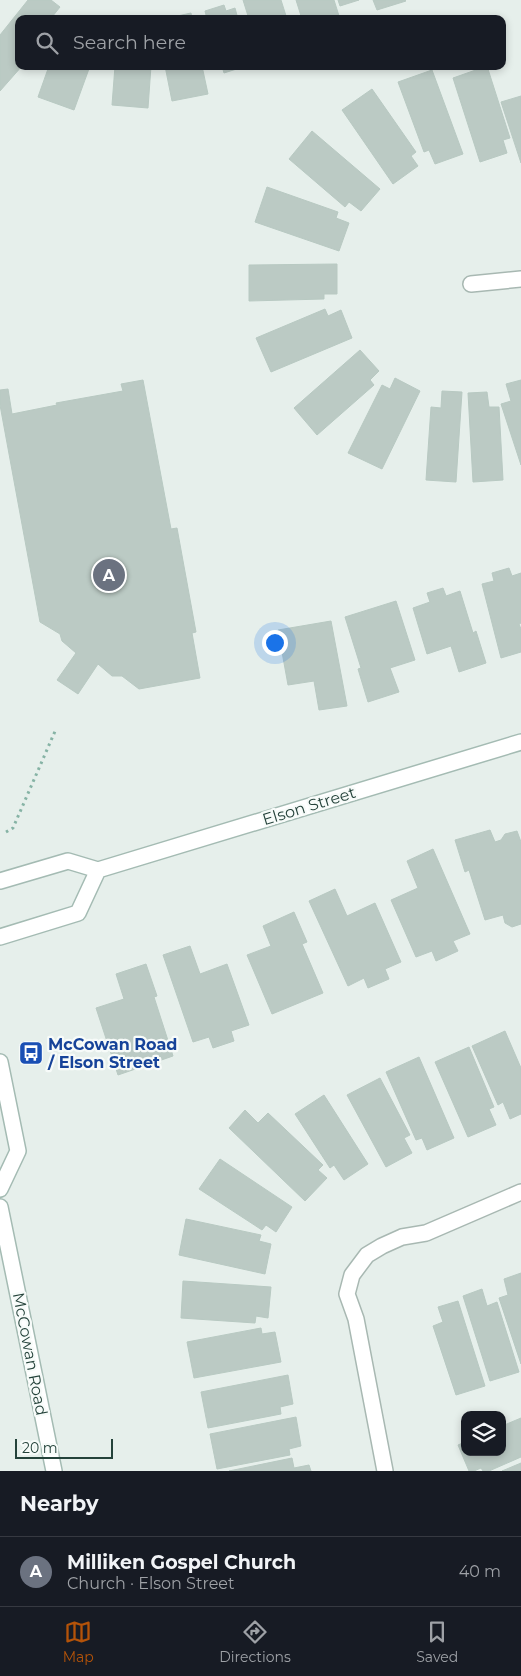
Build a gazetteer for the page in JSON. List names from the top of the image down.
{
  "streets": {
    "street": ["Elson Street", "McCowan Road"]
  },
  "places": {
    "bus stop": ["McCowan Road / Elson Street"]
  },
  "scale_bar": "20 m",
  "page": {
    "search": "Search here",
    "pins": "A",
    "scale": "20 m",
    "heading": "Nearby",
    "list": [
      {
        "mark": "A",
        "name": "Milliken Gospel Church",
        "note": "Church · Elson Street",
        "value": "40 m"
      }
    ],
    "nav": ["Map", "Directions", "Saved"]
  }
}
